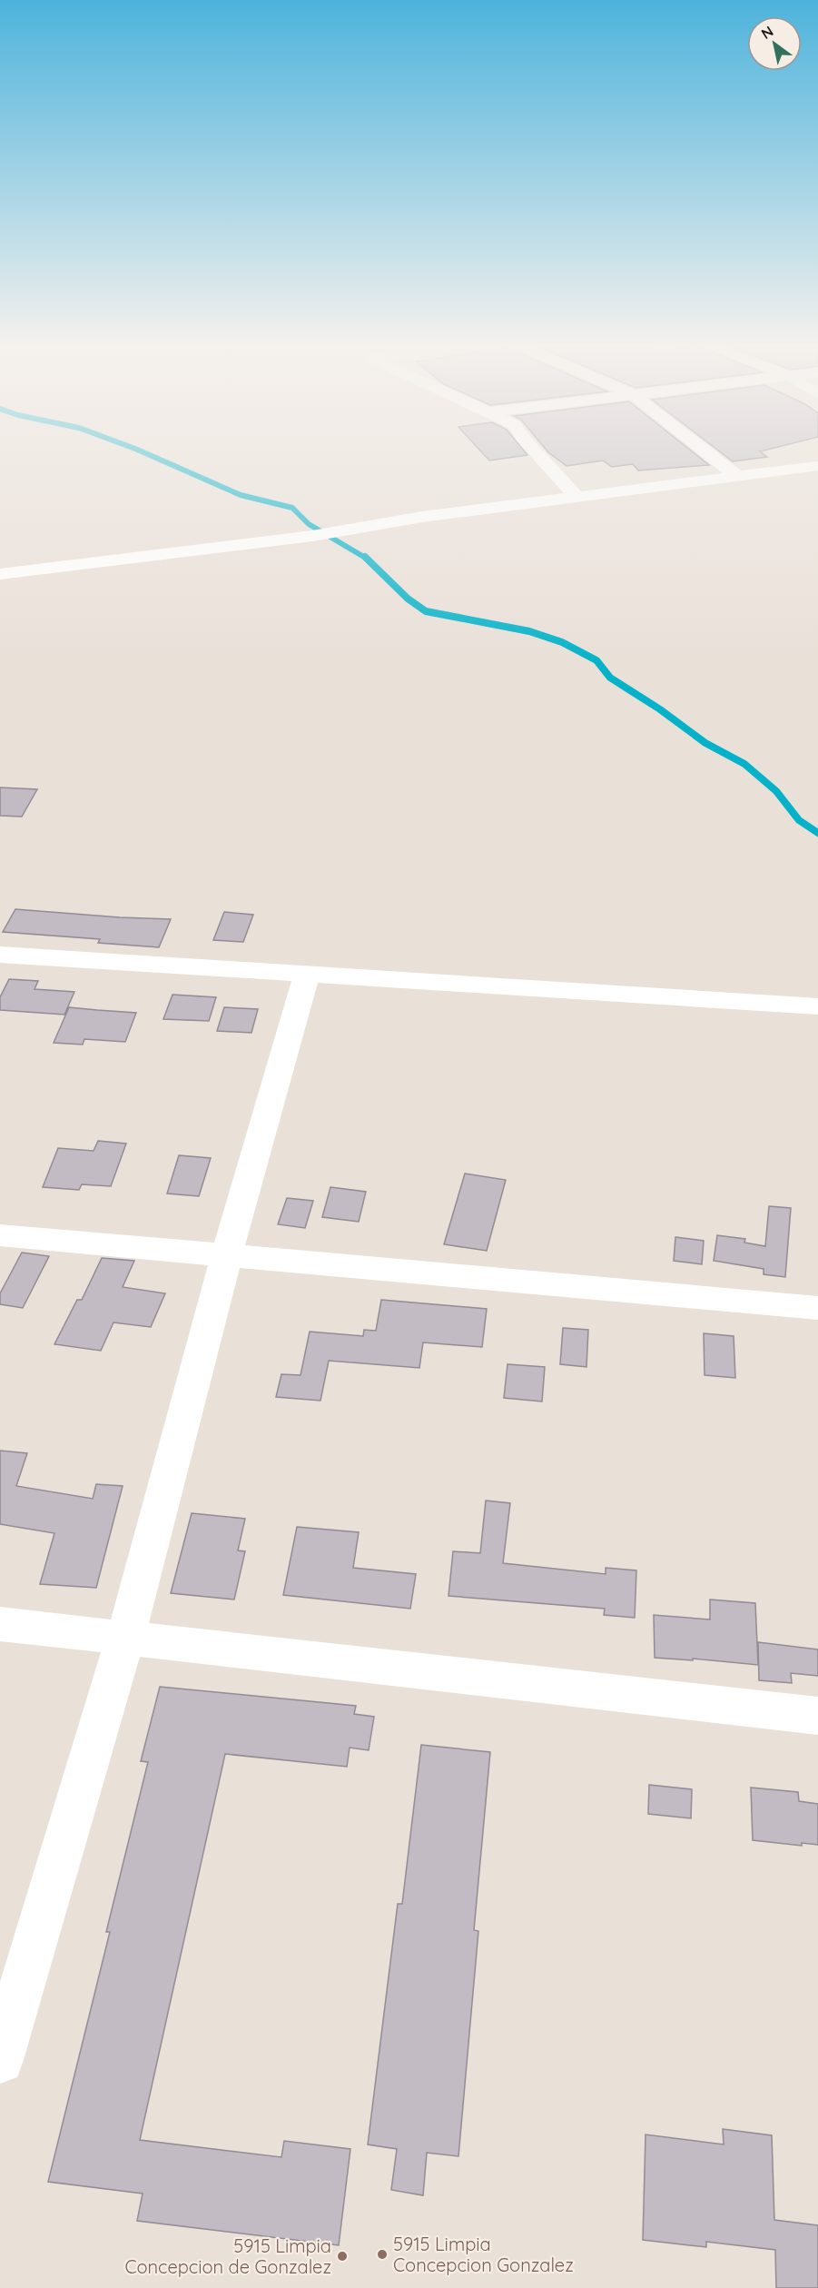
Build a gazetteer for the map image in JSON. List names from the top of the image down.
{
  "places": ["5915 Limpia Concepcion Gonzalez", "5915 Limpia Concepcion de Gonzalez"],
  "north": "top left"
}
